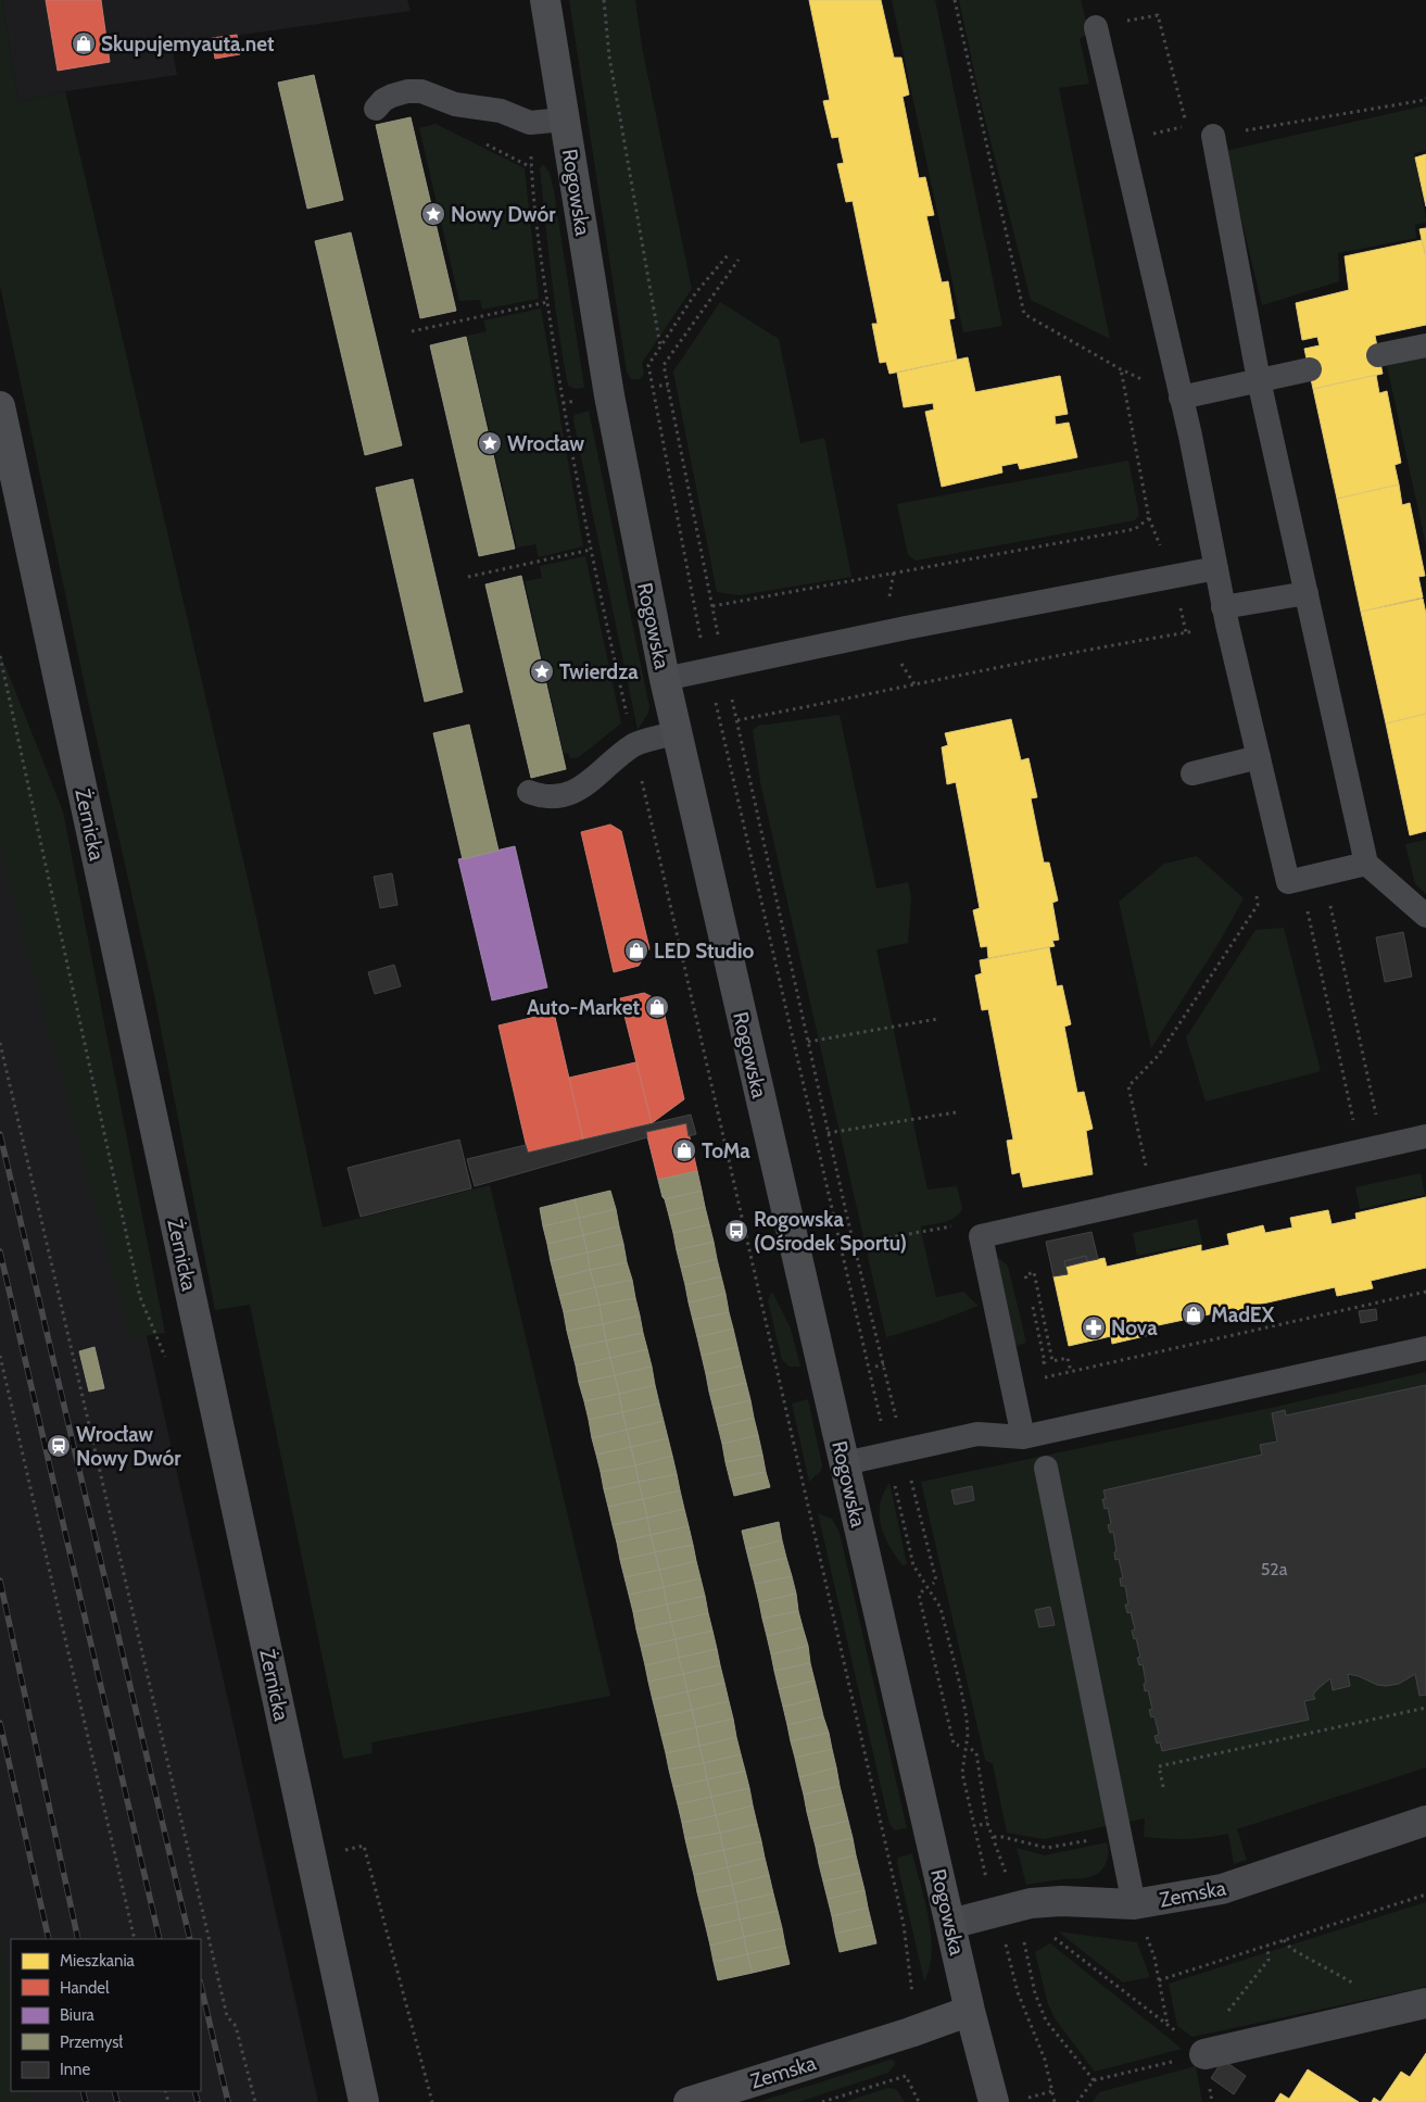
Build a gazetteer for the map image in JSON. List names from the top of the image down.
{
  "streets": {
    "street": ["Rogowska", "Żernicka", "Zemska"]
  },
  "crossings": [
    ["Rogowska", "Zemska"]
  ],
  "places": {
    "shop": [
      "Skupujemyauta.net",
      "LED Studio",
      "Auto-Market",
      "ToMa",
      "MadEX"
    ],
    "place": ["Nowy Dwór", "Wrocław", "Twierdza"],
    "bus stop": ["Rogowska (Ośrodek Sportu)"],
    "pharmacy": ["Nova"],
    "station": ["Wrocław Nowy Dwór"]
  },
  "house_numbers": ["52a"],
  "legend": [
    "Mieszkania",
    "Handel",
    "Biura",
    "Przemysł",
    "Inne"
  ]
}
